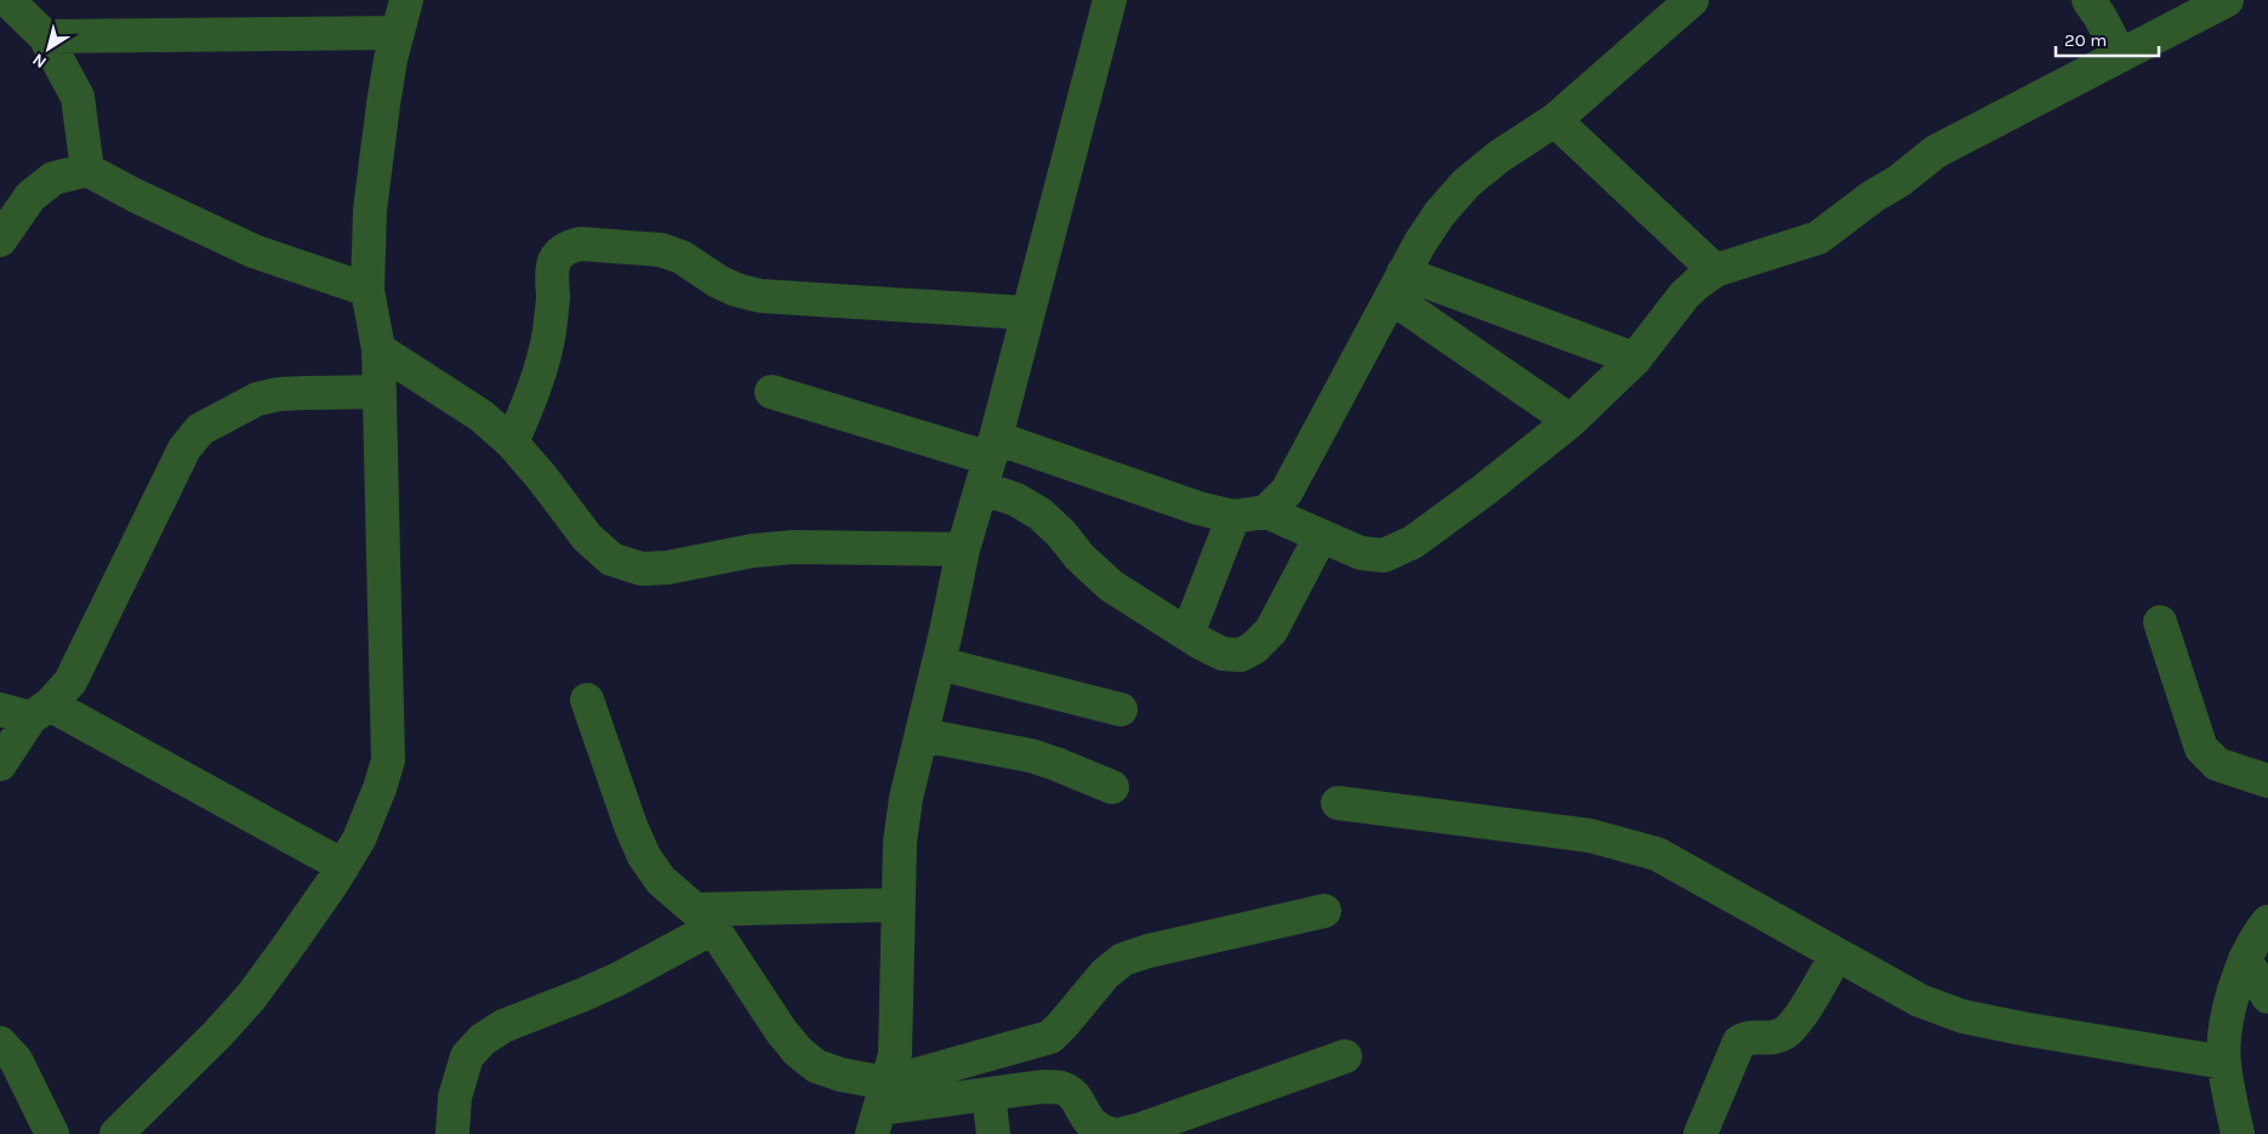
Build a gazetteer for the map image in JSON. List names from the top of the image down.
{
  "scale_bar": "20 m",
  "north": "bottom left"
}
